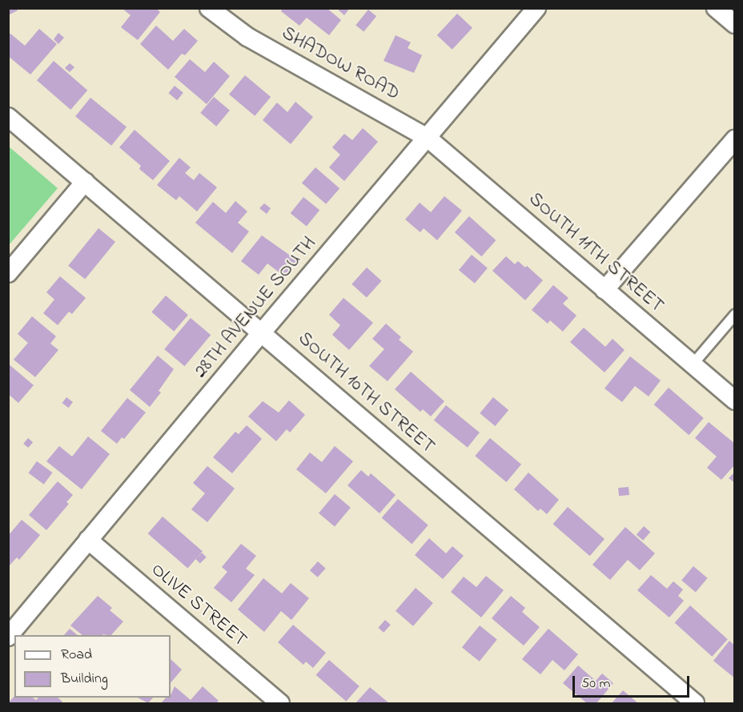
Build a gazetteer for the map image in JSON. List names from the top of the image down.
{
  "streets": {
    "street": [
      "SHADOW ROAD",
      "SOUTH 11TH STREET",
      "28TH AVENUE SOUTH",
      "SOUTH 10TH STREET",
      "OLIVE STREET"
    ]
  },
  "crossings": [
    ["SHADOW ROAD", "SOUTH 11TH STREET"],
    ["SHADOW ROAD", "28TH AVENUE SOUTH"],
    ["SOUTH 11TH STREET", "28TH AVENUE SOUTH"],
    ["28TH AVENUE SOUTH", "SOUTH 10TH STREET"],
    ["28TH AVENUE SOUTH", "OLIVE STREET"]
  ],
  "legend": ["Road", "Building"],
  "scale_bar": "50 m"
}
